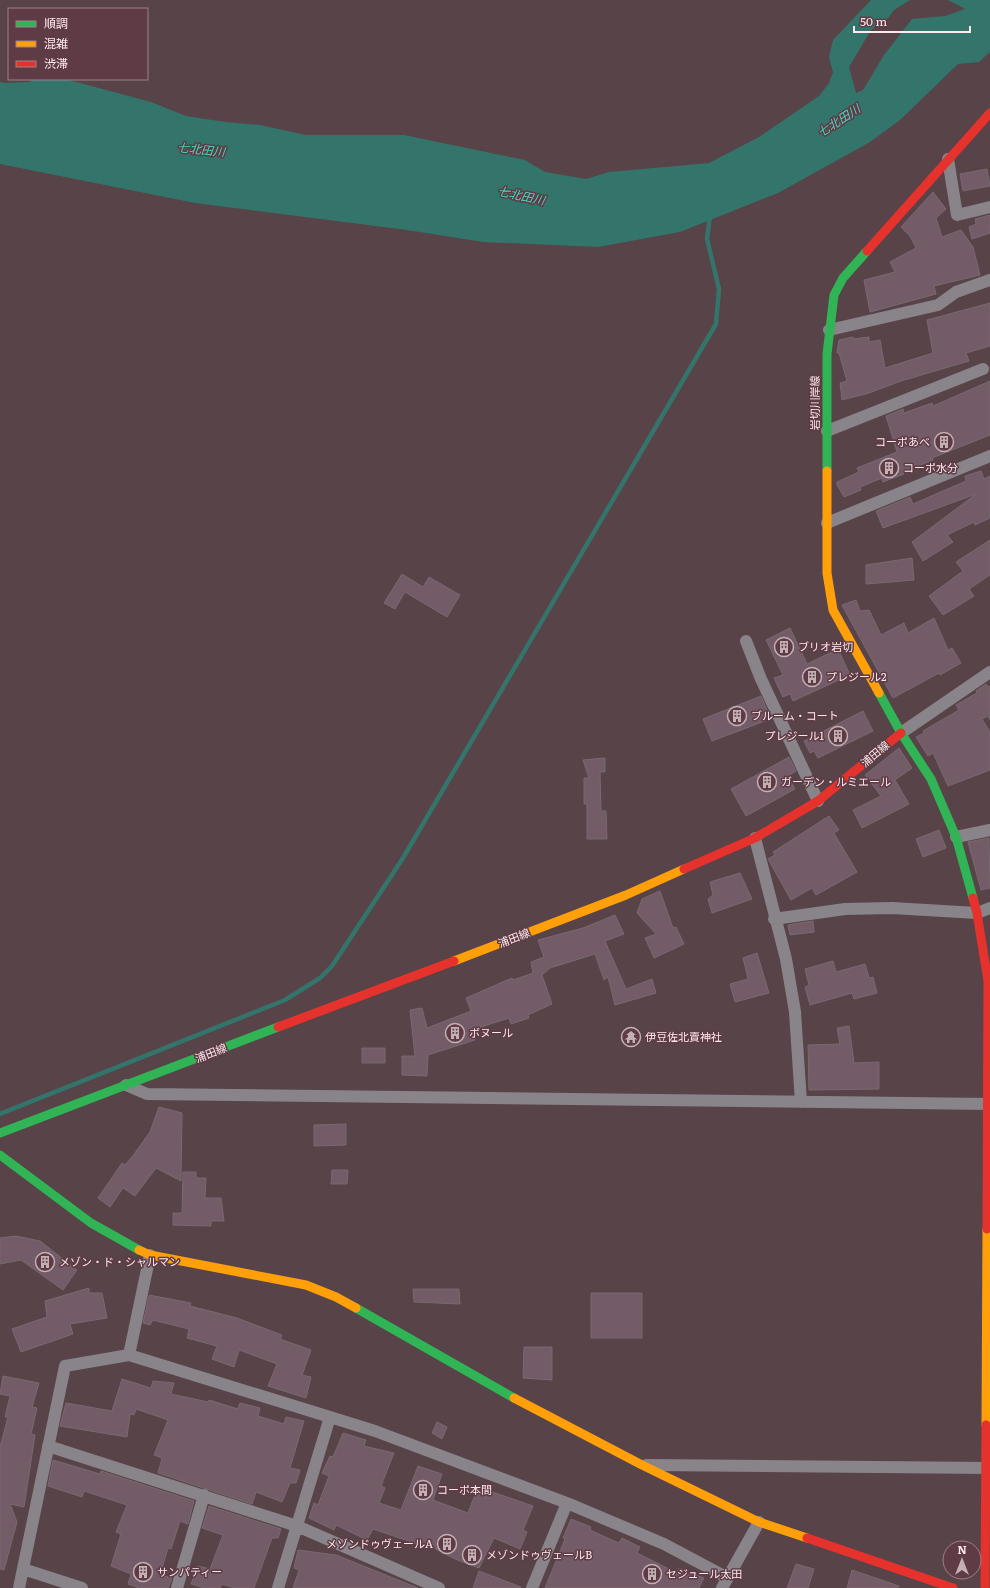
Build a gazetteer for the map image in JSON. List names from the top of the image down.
{
  "streets": {
    "street": ["岩切川岸線", "浦田線"]
  },
  "crossings": [
    ["岩切川岸線", "浦田線"]
  ],
  "water": ["七北田川"],
  "places": {
    "building": [
      "コーポあべ",
      "コーポ水分",
      "ブリオ岩切",
      "プレジール2",
      "ブルーム・コート",
      "プレジール1",
      "ガーデン・ルミエール",
      "ボヌール",
      "メゾン・ド・シャルマン",
      "コーポ本間",
      "メゾンドゥヴェールA",
      "メゾンドゥヴェールB",
      "サンパティー",
      "セジュール太田"
    ],
    "temple": ["伊豆佐北賣神社"]
  },
  "legend": ["順調", "混雑", "渋滞"],
  "scale_bar": "50 m",
  "north": "top"
}
